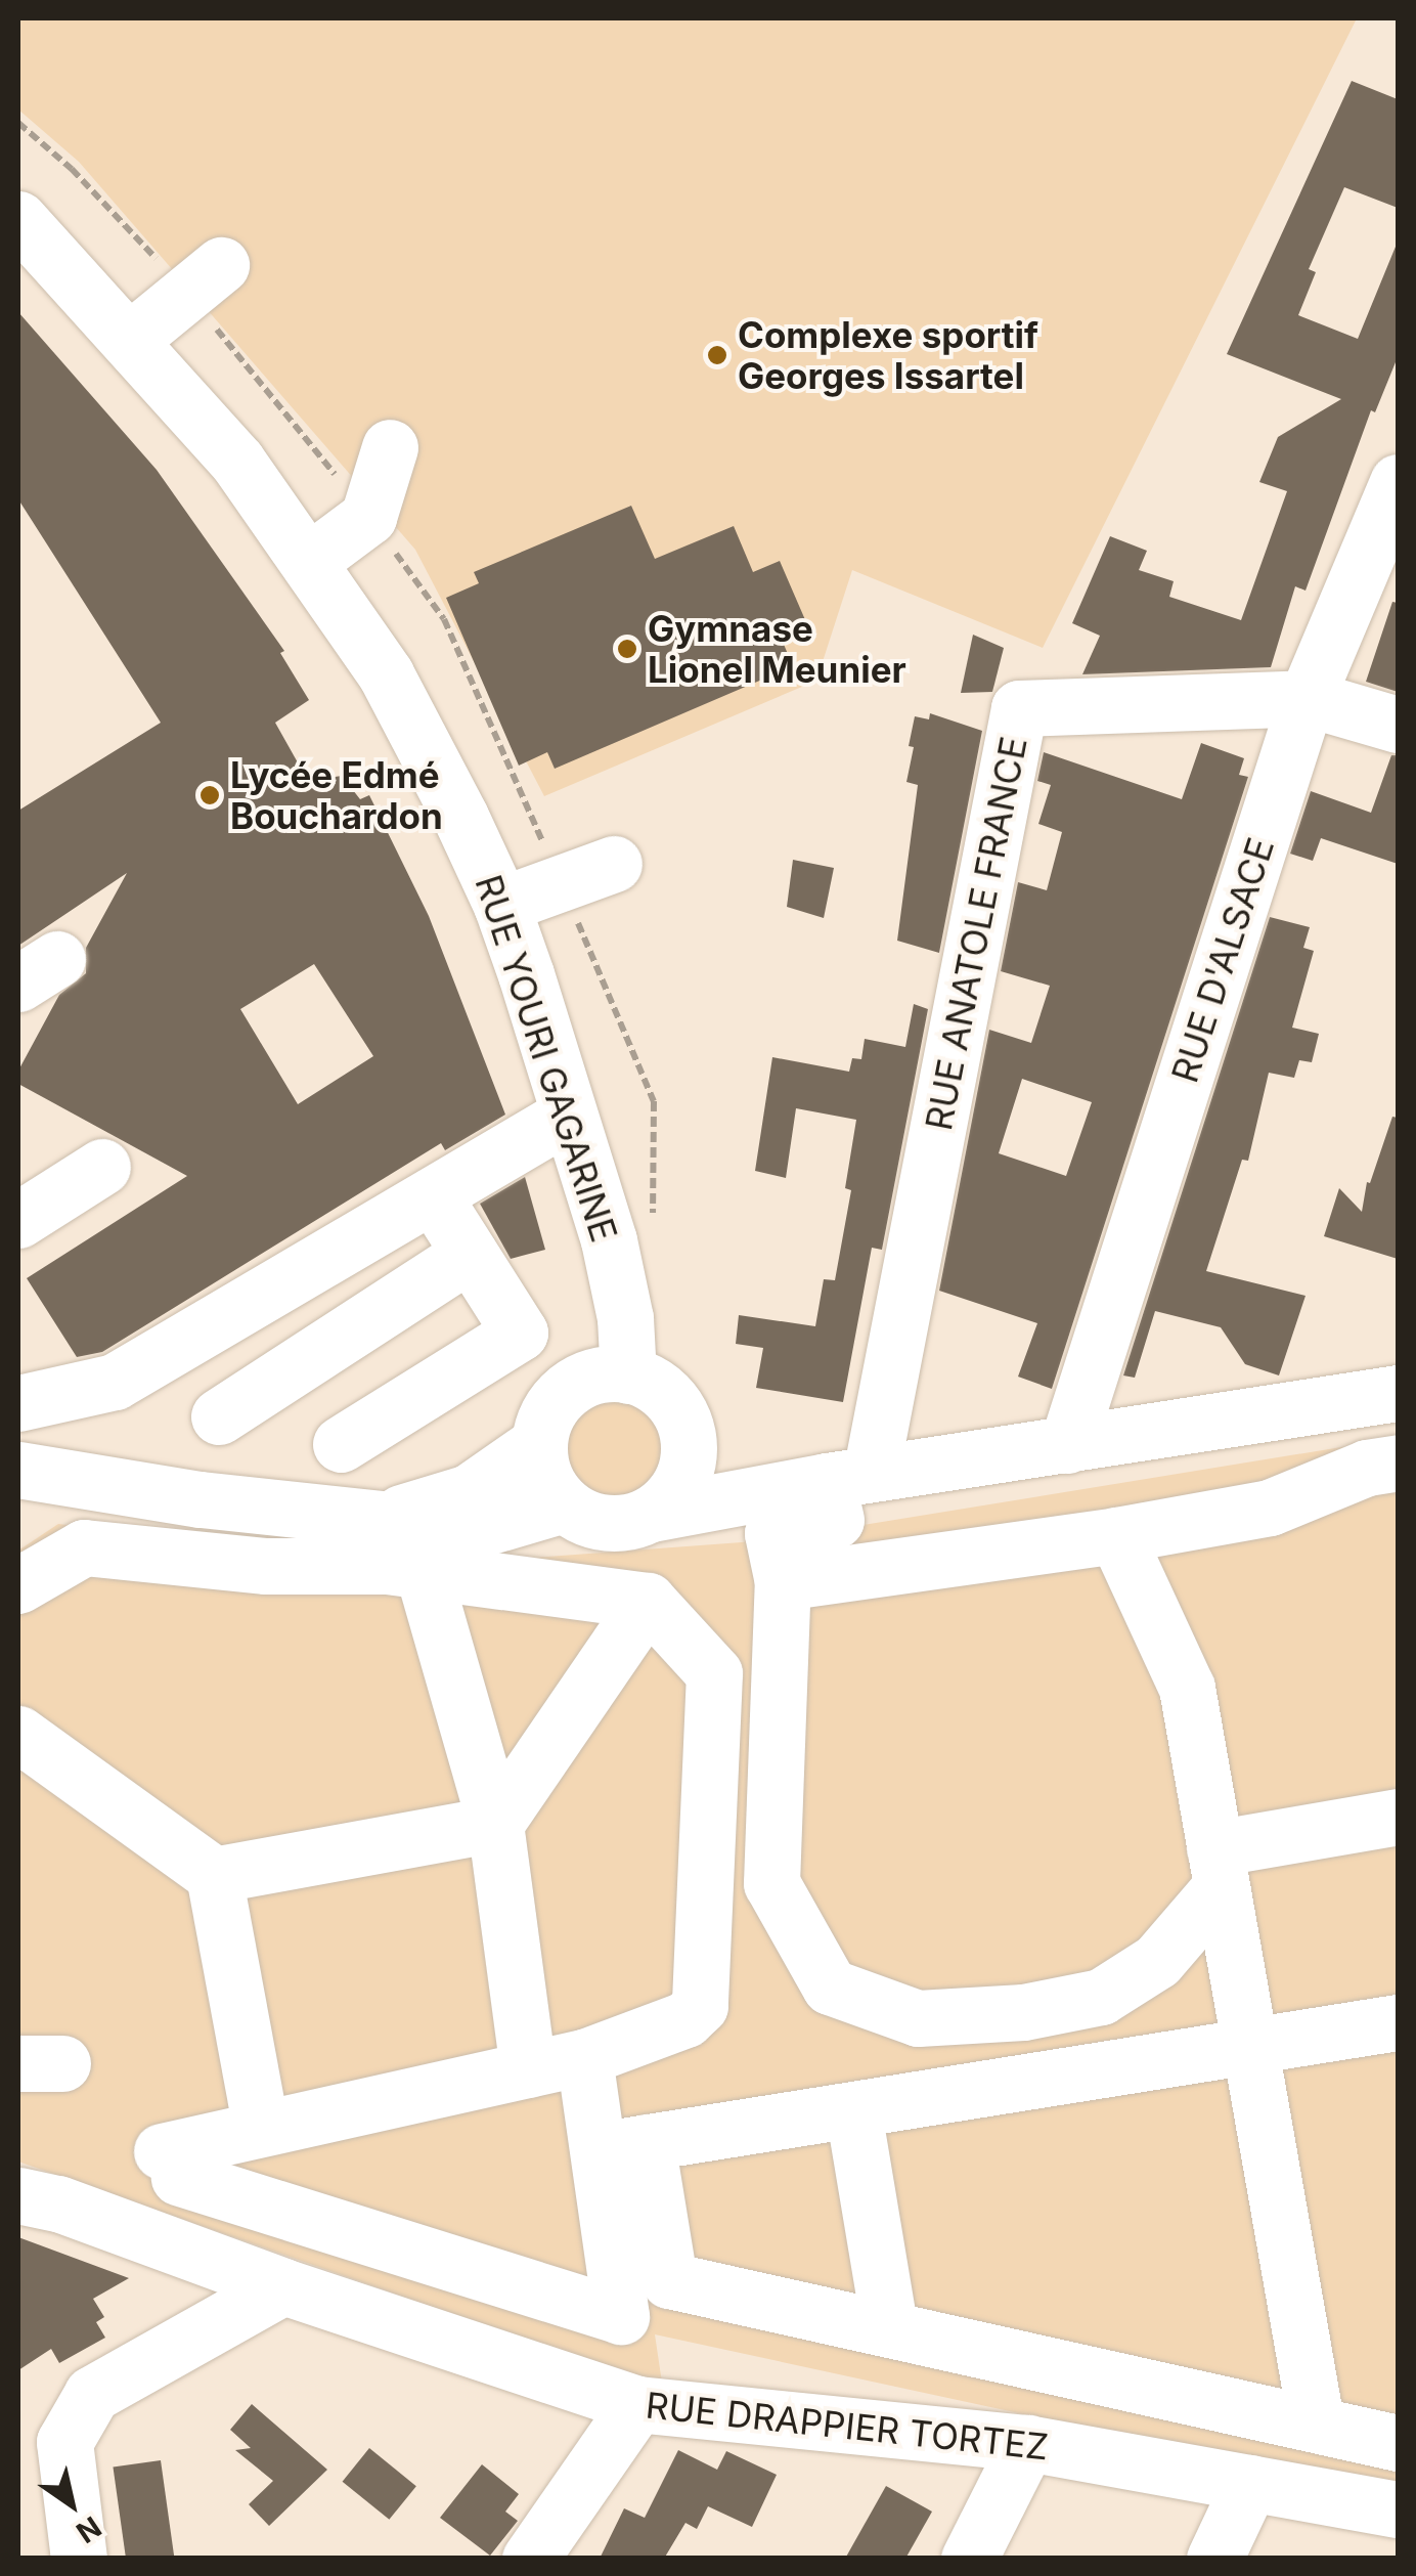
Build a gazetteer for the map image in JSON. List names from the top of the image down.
{
  "streets": {
    "street": [
      "RUE ANATOLE FRANCE",
      "RUE D'ALSACE",
      "RUE YOURI GAGARINE",
      "RUE DRAPPIER TORTEZ"
    ]
  },
  "crossings": [
    ["RUE ANATOLE FRANCE", "RUE D'ALSACE"]
  ],
  "places": ["Complexe sportif Georges Issartel", "Gymnase Lionel Meunier", "Lycée Edmé Bouchardon"],
  "north": "bottom right"
}
